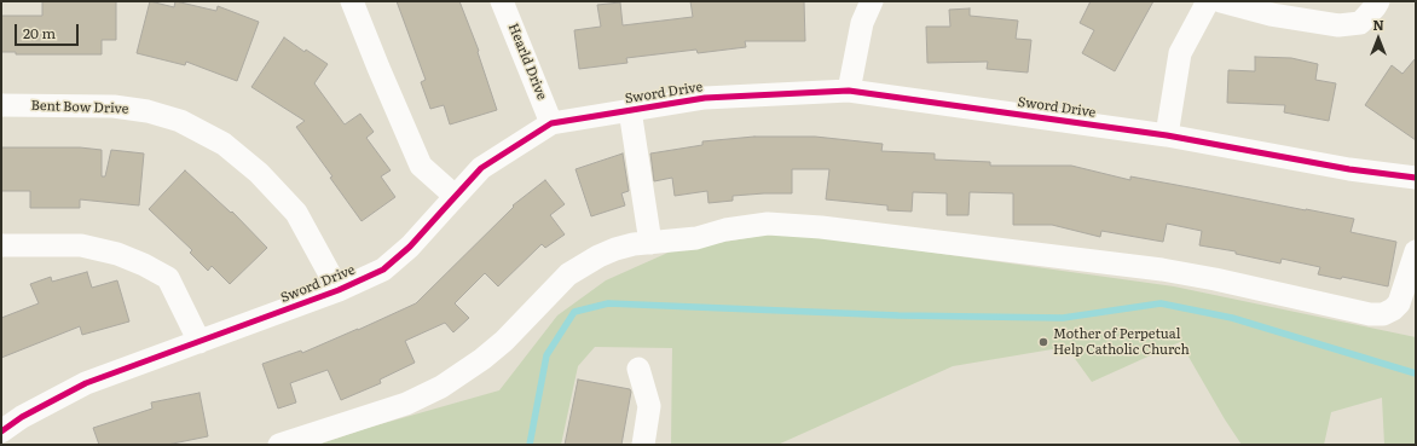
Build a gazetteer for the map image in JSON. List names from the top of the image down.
{
  "streets": {
    "street": ["Hearld Drive", "Sword Drive", "Bent Bow Drive"]
  },
  "crossings": [
    ["Hearld Drive", "Sword Drive"],
    ["Sword Drive", "Bent Bow Drive"]
  ],
  "places": ["Mother of Perpetual Help Catholic Church"],
  "scale_bar": "20 m",
  "north": "top"
}
